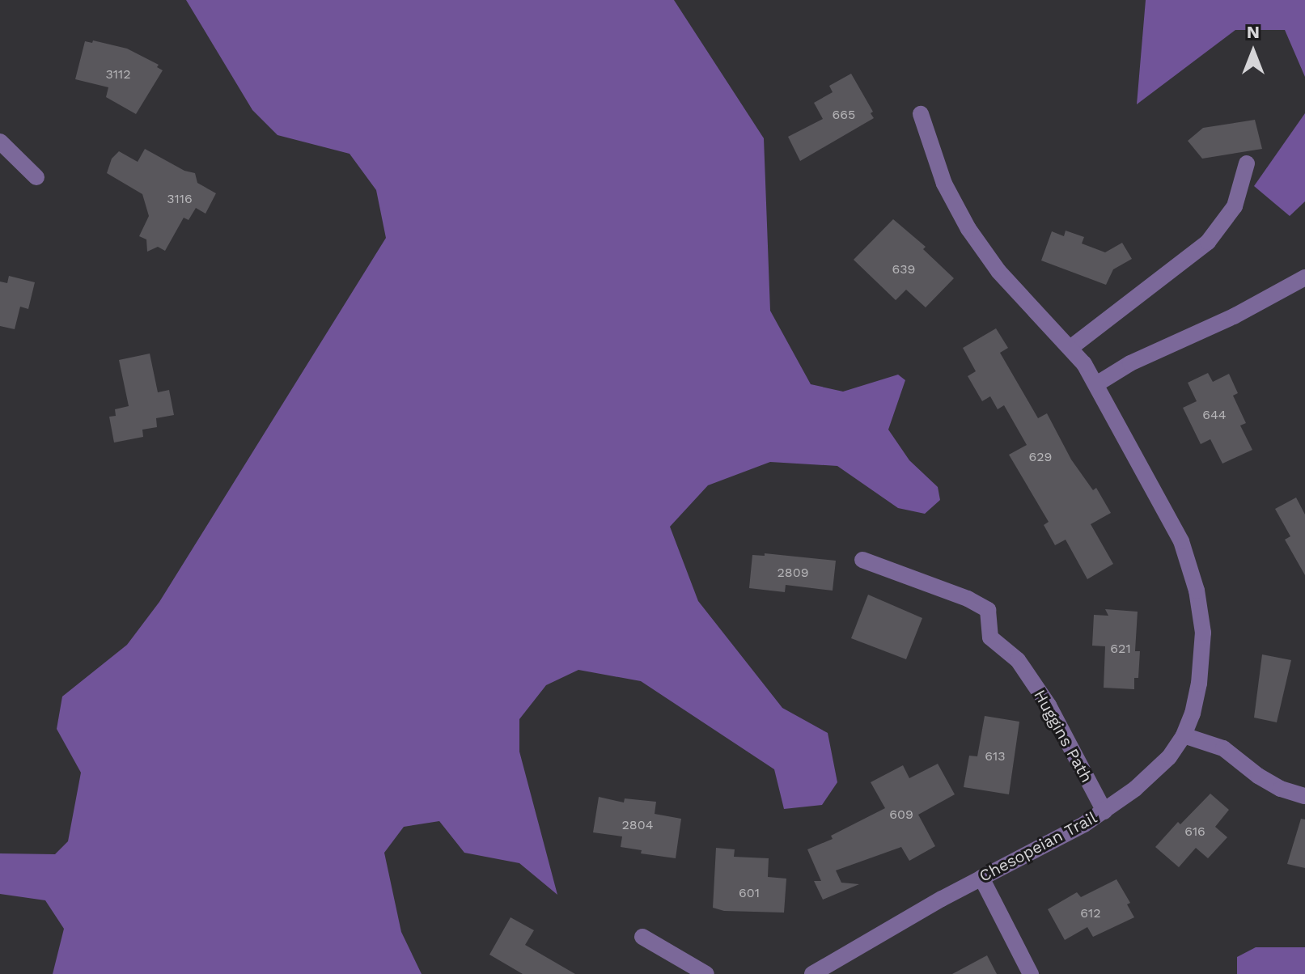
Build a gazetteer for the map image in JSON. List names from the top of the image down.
{
  "streets": {
    "street": ["Huggins Path", "Chesopeian Trail"]
  },
  "crossings": [
    ["Huggins Path", "Chesopeian Trail"]
  ],
  "house_numbers": [
    "3112",
    "665",
    "3116",
    "639",
    "644",
    "629",
    "2809",
    "621",
    "613",
    "609",
    "2804",
    "616",
    "601",
    "612"
  ],
  "north": "top"
}
